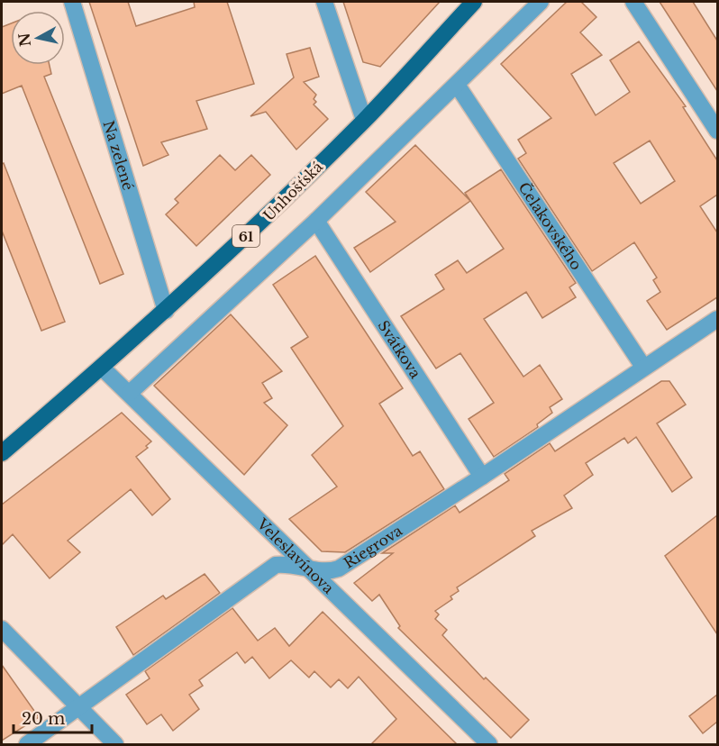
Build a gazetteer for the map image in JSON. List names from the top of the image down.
{
  "streets": {
    "main road": ["Unhošťská", "61"],
    "street": [
      "Na zelené",
      "Čelakovského",
      "Svátkova",
      "Riegrova",
      "Veleslavínova"
    ]
  },
  "crossings": [
    ["Na zelené", "Unhošťská"],
    ["Unhošťská", "Veleslavínova"],
    ["Čelakovského", "Riegrova"],
    ["Svátkova", "Riegrova"],
    ["Riegrova", "Veleslavínova"]
  ],
  "scale_bar": "20 m",
  "north": "left"
}
